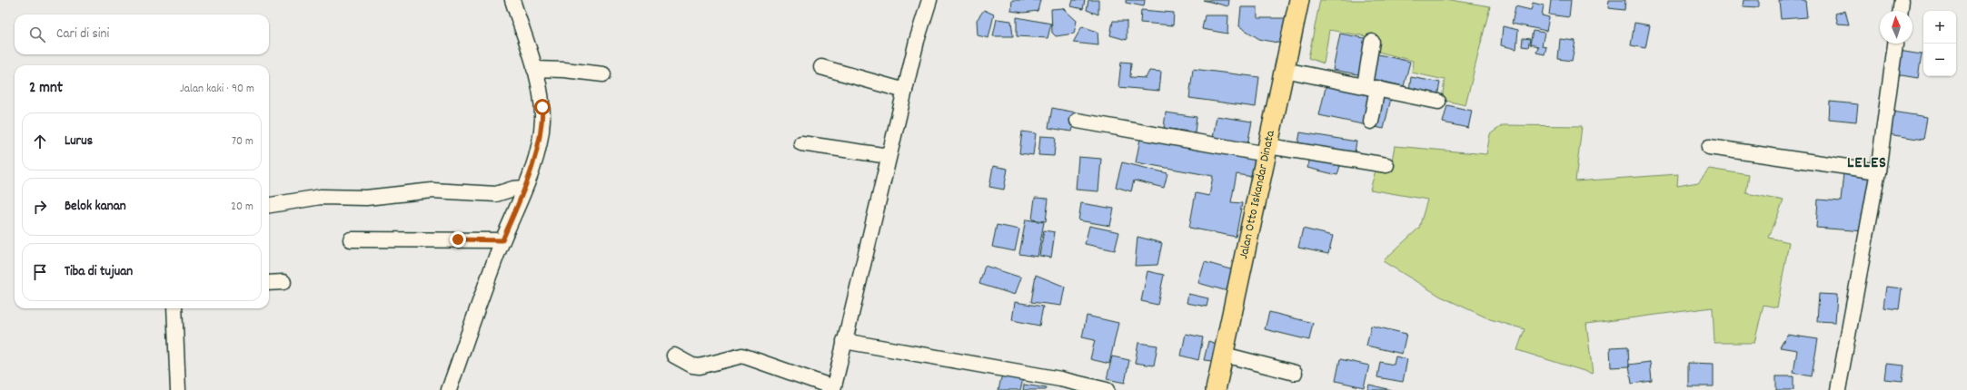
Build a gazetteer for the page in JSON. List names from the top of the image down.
{
  "streets": {
    "main road": ["Jalan Otto Iskandar Dinata"]
  },
  "districts": ["LELES"],
  "north": "top",
  "page": {
    "map_buttons": ["+", "−"],
    "search": "Cari di sini",
    "heading": ["2 mnt", "Jalan kaki · 90 m"],
    "list": [
      ["Lurus", "70 m"],
      ["Belok kanan", "20 m"],
      "Tiba di tujuan"
    ]
  }
}
